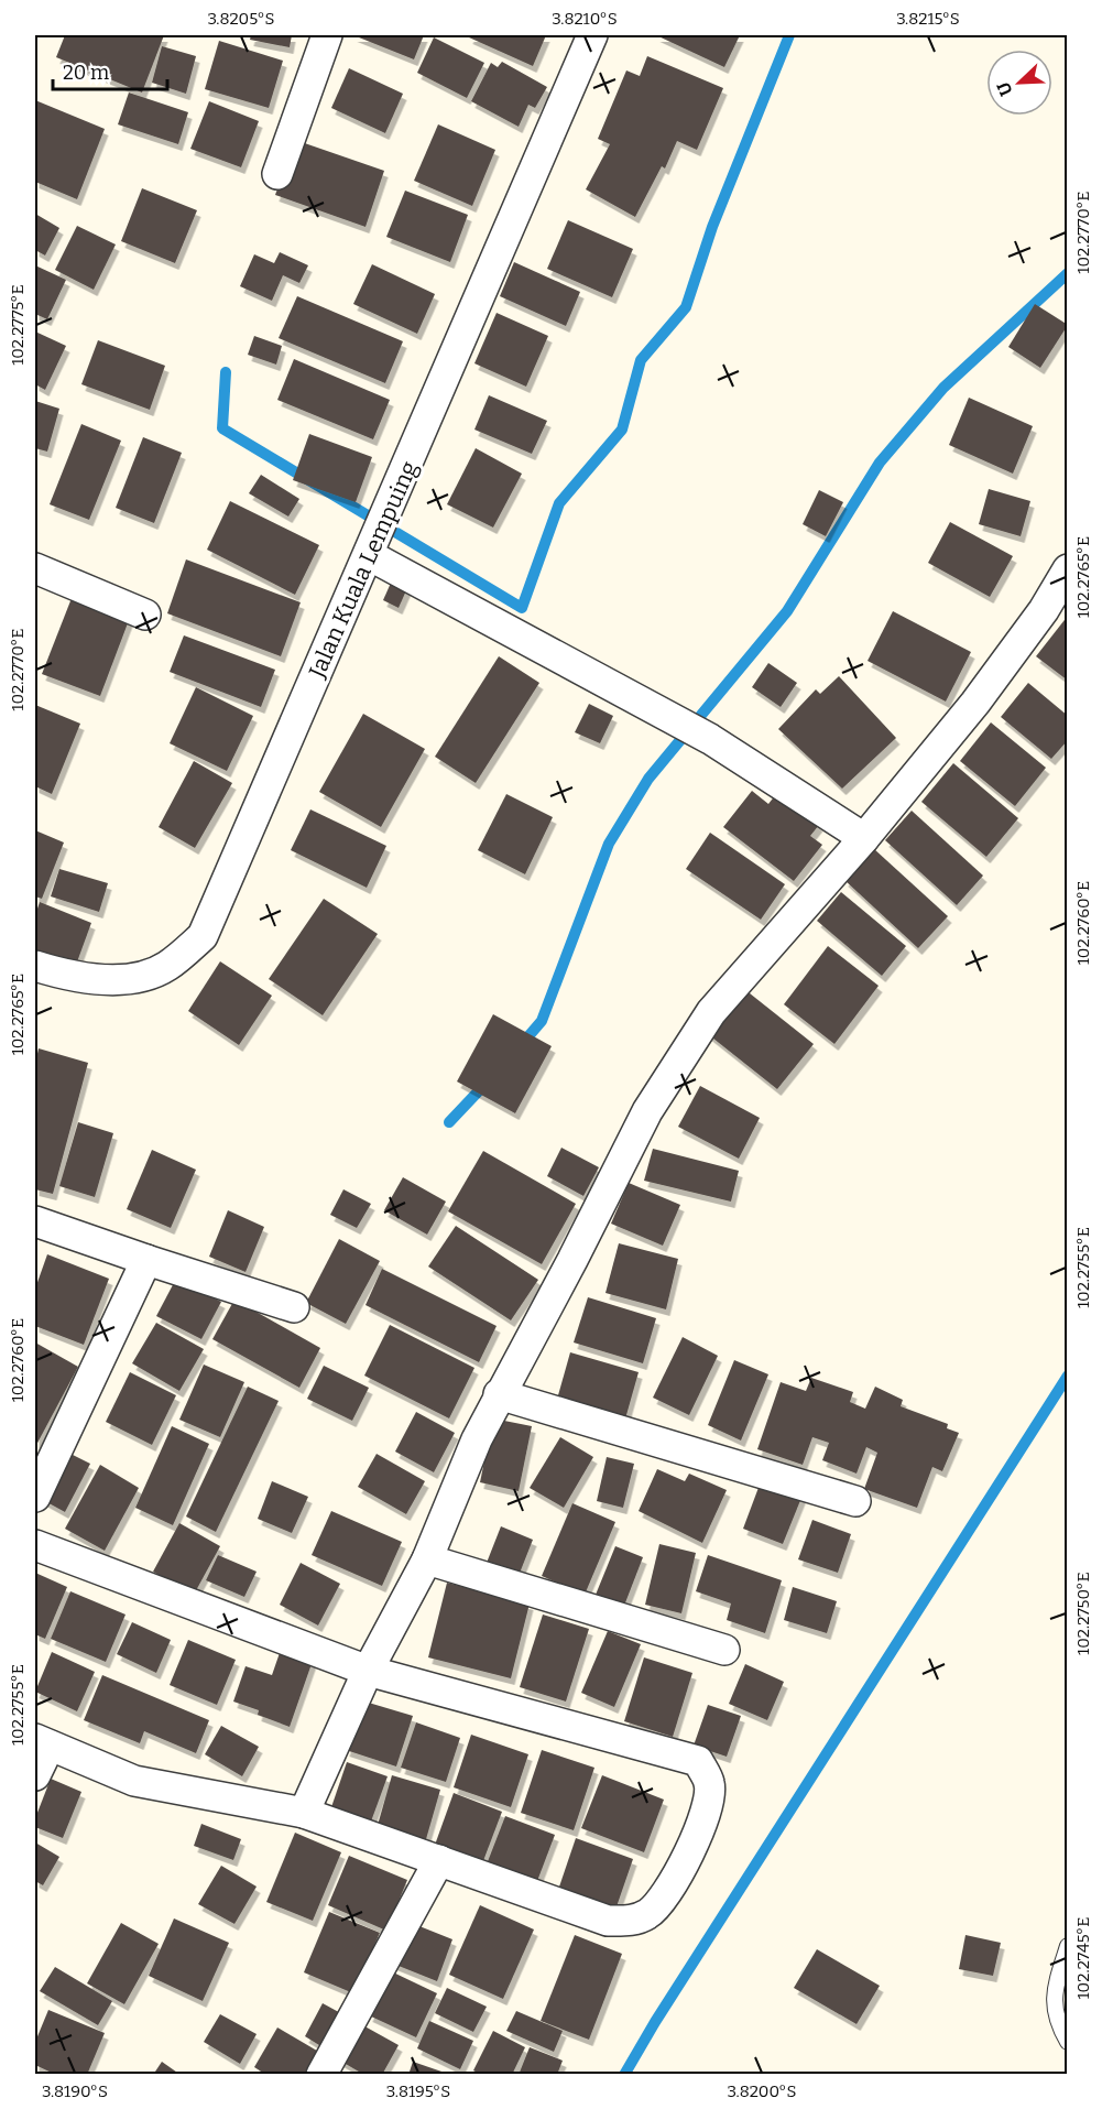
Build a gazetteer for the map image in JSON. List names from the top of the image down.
{
  "streets": {
    "street": ["Jalan Kuala Lempuing"]
  },
  "scale_bar": "20 m",
  "north": "bottom left",
  "coordinates": [
    "3.8205°S",
    "3.8210°S",
    "3.8215°S",
    "102.2770°E",
    "102.2775°E",
    "102.2765°E",
    "102.2760°E",
    "102.2755°E",
    "102.2750°E",
    "102.2745°E",
    "3.8190°S",
    "3.8195°S",
    "3.8200°S"
  ]
}
